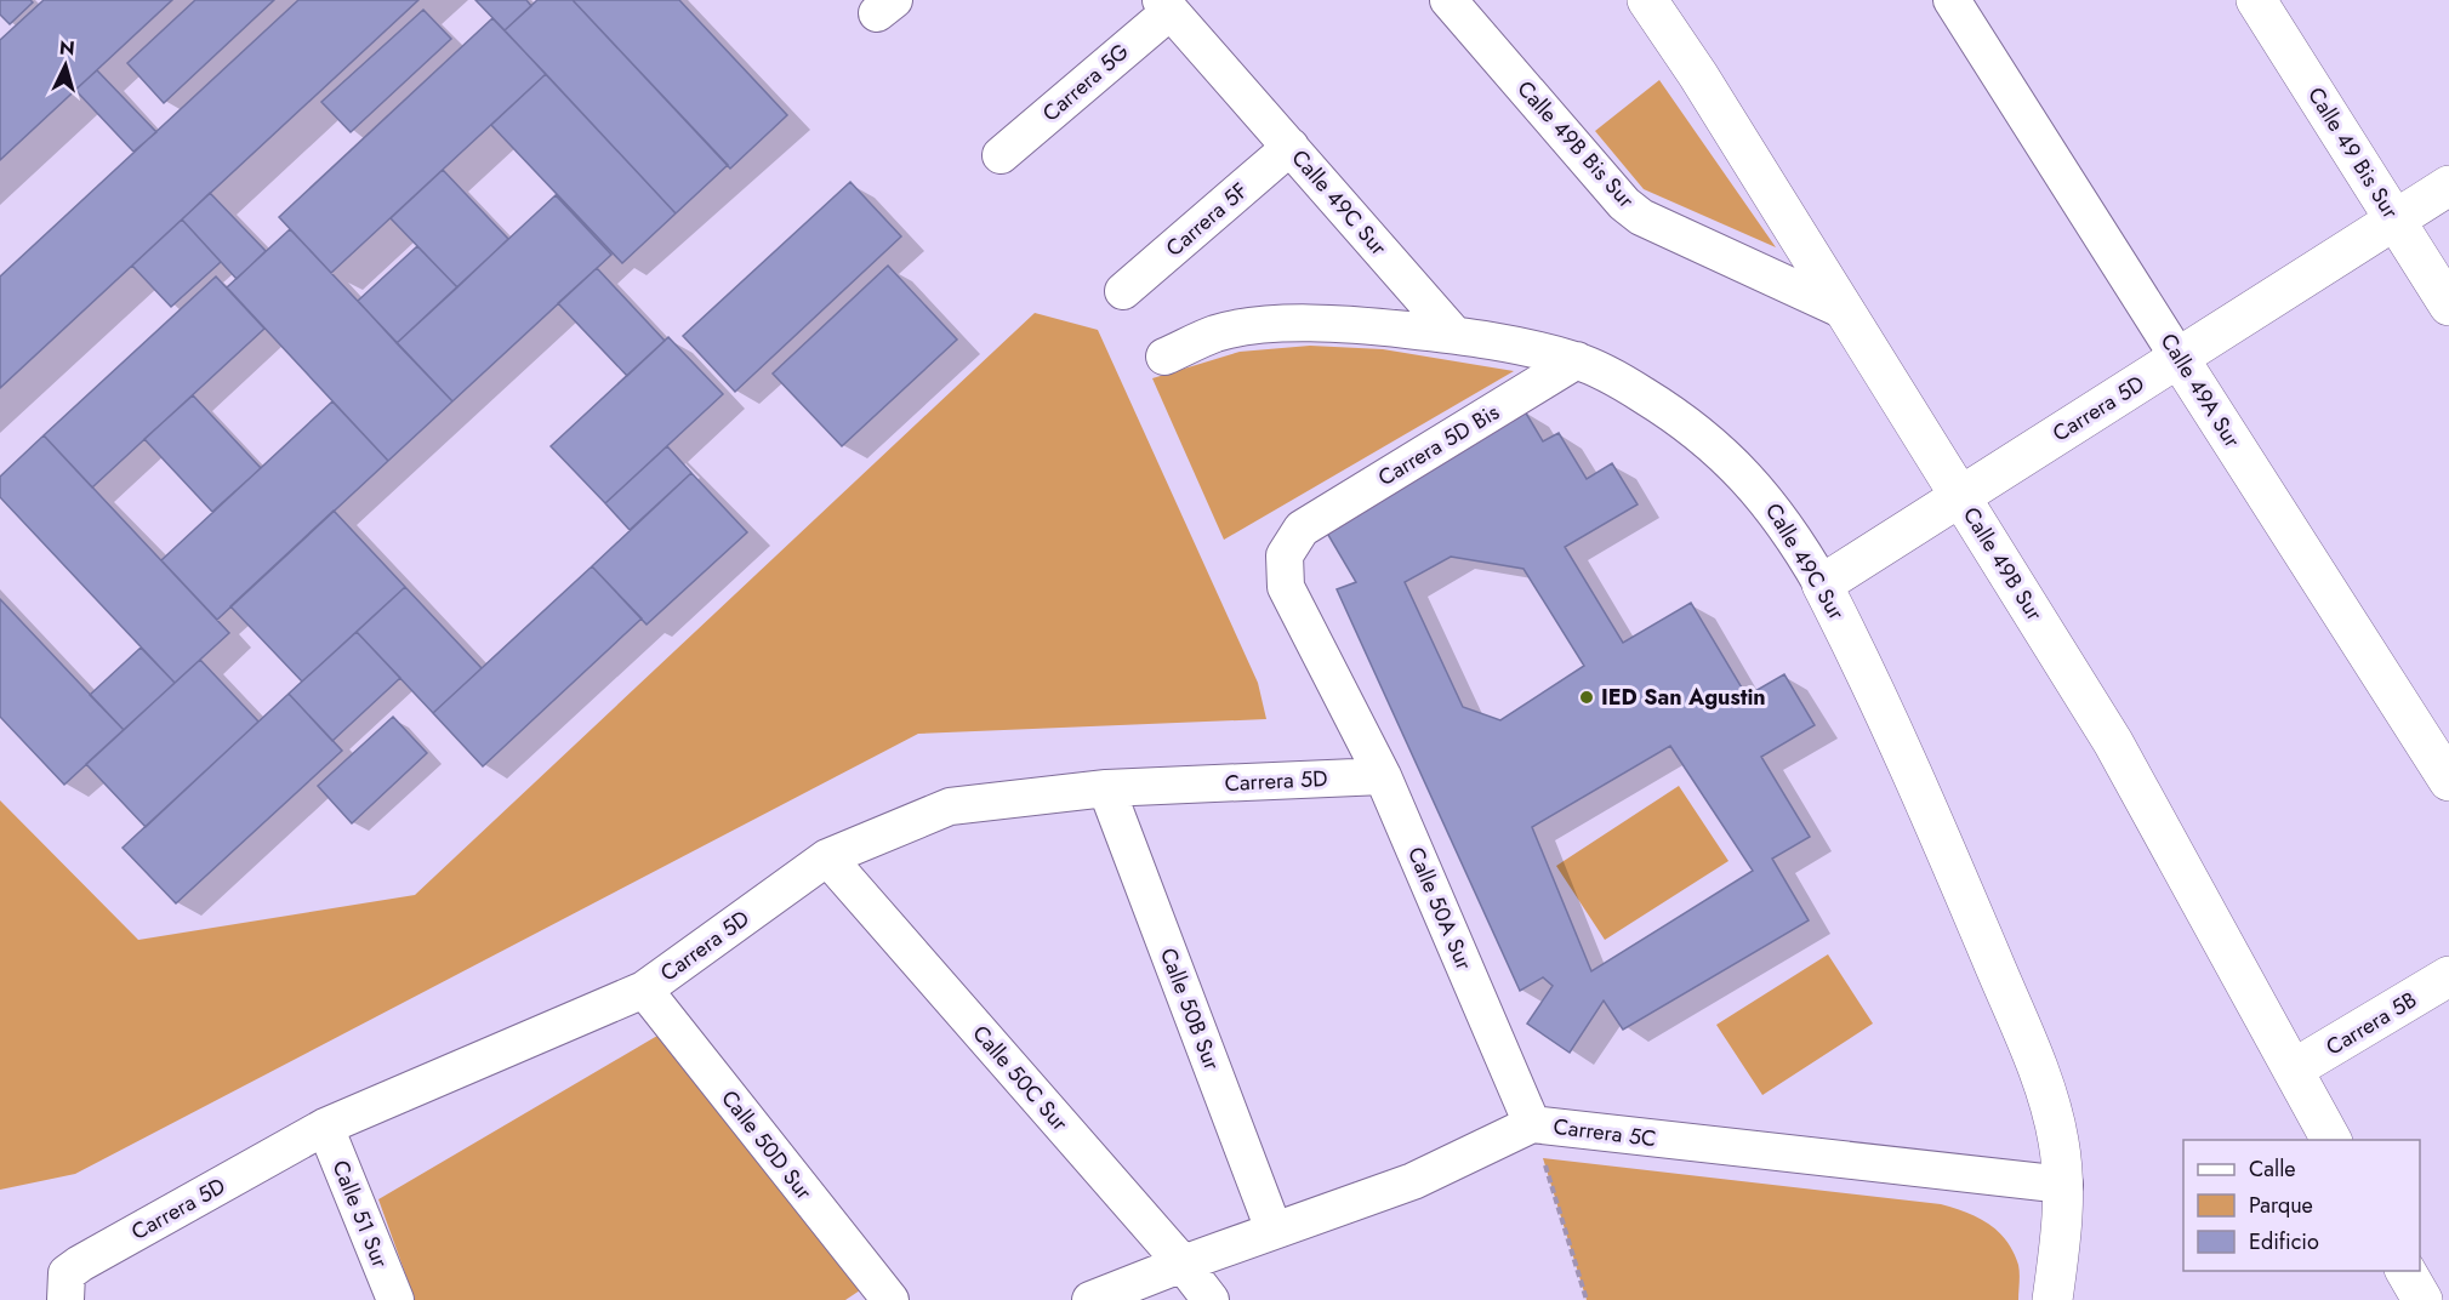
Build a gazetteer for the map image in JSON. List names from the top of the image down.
{
  "streets": {
    "street": [
      "Carrera 5G",
      "Calle 49B Bis Sur",
      "Calle 49 Bis Sur",
      "Calle 49C Sur",
      "Carrera 5F",
      "Calle 49A Sur",
      "Carrera 5D",
      "Carrera 5D Bis",
      "Calle 49B Sur",
      "Calle 50A Sur",
      "Calle 50B Sur",
      "Carrera 5B",
      "Calle 50C Sur",
      "Carrera 5C",
      "Calle 50D Sur",
      "Calle 51 Sur"
    ]
  },
  "crossings": [
    ["Carrera 5G", "Calle 49C Sur"],
    ["Calle 49B Bis Sur", "Calle 49B Sur"],
    ["Calle 49 Bis Sur", "Carrera 5D"],
    ["Calle 49C Sur", "Carrera 5F"],
    ["Calle 49C Sur", "Carrera 5D"],
    ["Calle 49C Sur", "Carrera 5D Bis"],
    ["Calle 49C Sur", "Carrera 5C"],
    ["Calle 49A Sur", "Carrera 5D"],
    ["Carrera 5D", "Calle 49B Sur"],
    ["Carrera 5D", "Calle 50A Sur"],
    ["Carrera 5D", "Calle 50B Sur"],
    ["Carrera 5D", "Calle 50C Sur"],
    ["Carrera 5D", "Calle 50D Sur"],
    ["Carrera 5D", "Calle 51 Sur"],
    ["Carrera 5D Bis", "Calle 50A Sur"],
    ["Calle 49B Sur", "Carrera 5B"],
    ["Calle 50A Sur", "Carrera 5C"],
    ["Calle 50B Sur", "Carrera 5C"],
    ["Calle 50C Sur", "Carrera 5C"]
  ],
  "places": ["IED San Agustin"],
  "legend": ["Calle", "Parque", "Edificio"],
  "north": "top"
}
